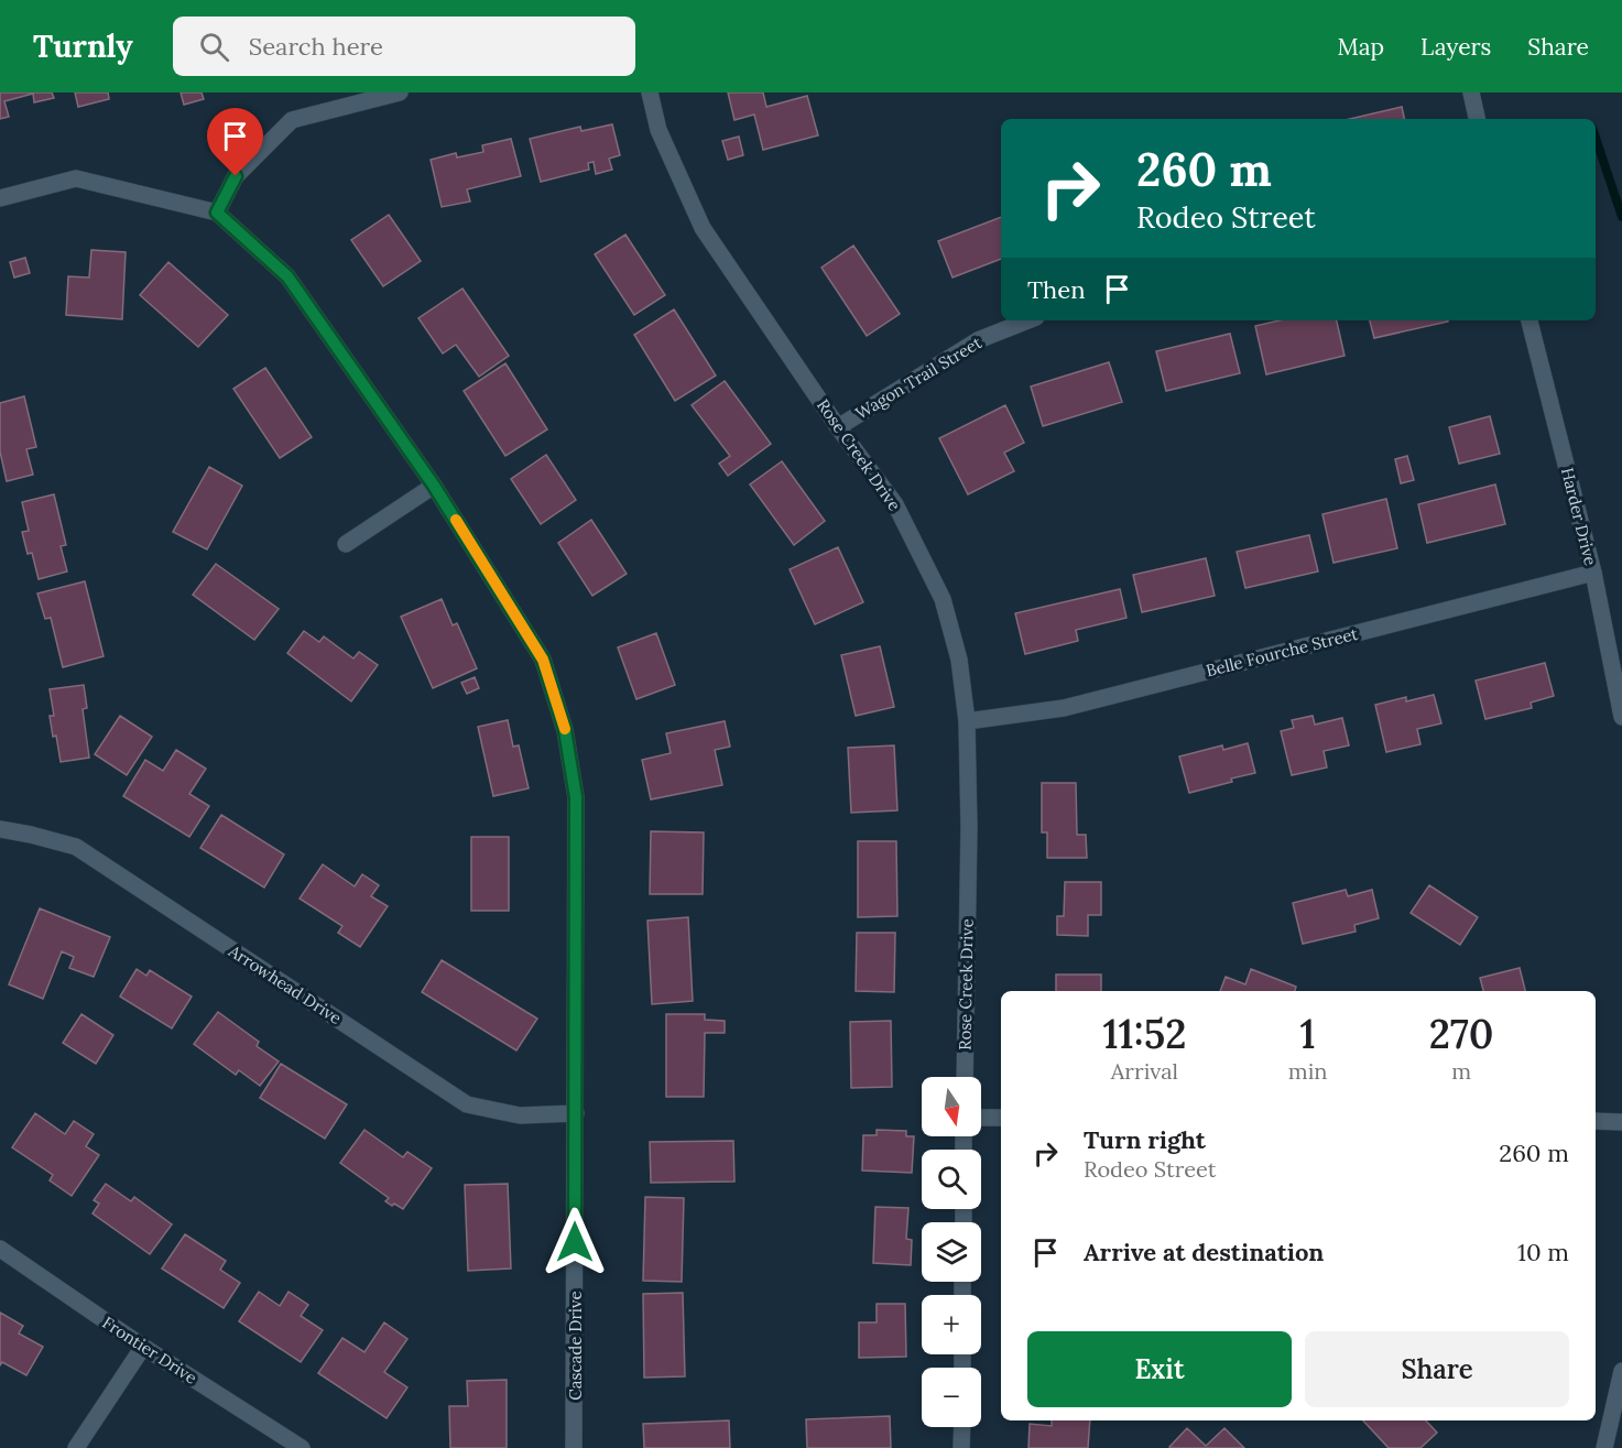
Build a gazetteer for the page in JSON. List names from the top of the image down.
{
  "streets": {
    "street": [
      "Wagon Trail Street",
      "Rose Creek Drive",
      "Harder Drive",
      "Belle Fourche Street",
      "Arrowhead Drive",
      "Cascade Drive",
      "Frontier Drive"
    ]
  },
  "crossings": [
    ["Wagon Trail Street", "Rose Creek Drive"],
    ["Rose Creek Drive", "Belle Fourche Street"],
    ["Harder Drive", "Belle Fourche Street"],
    ["Arrowhead Drive", "Cascade Drive"]
  ],
  "north": "bottom",
  "page": {
    "header": "Turnly",
    "search": "Search here",
    "nav": ["Map", "Layers", "Share"],
    "turn": ["260 m", "Rodeo Street"],
    "then": "Then",
    "eta": [
      "11:52",
      "Arrival",
      "1",
      "min",
      "270",
      "m"
    ],
    "map_buttons": ["+", "−"],
    "list": [
      {
        "name": "Turn right",
        "note": "Rodeo Street",
        "value": "260 m"
      },
      {
        "name": "Arrive at destination",
        "value": "10 m"
      }
    ],
    "buttons": ["Exit", "Share"]
  }
}
